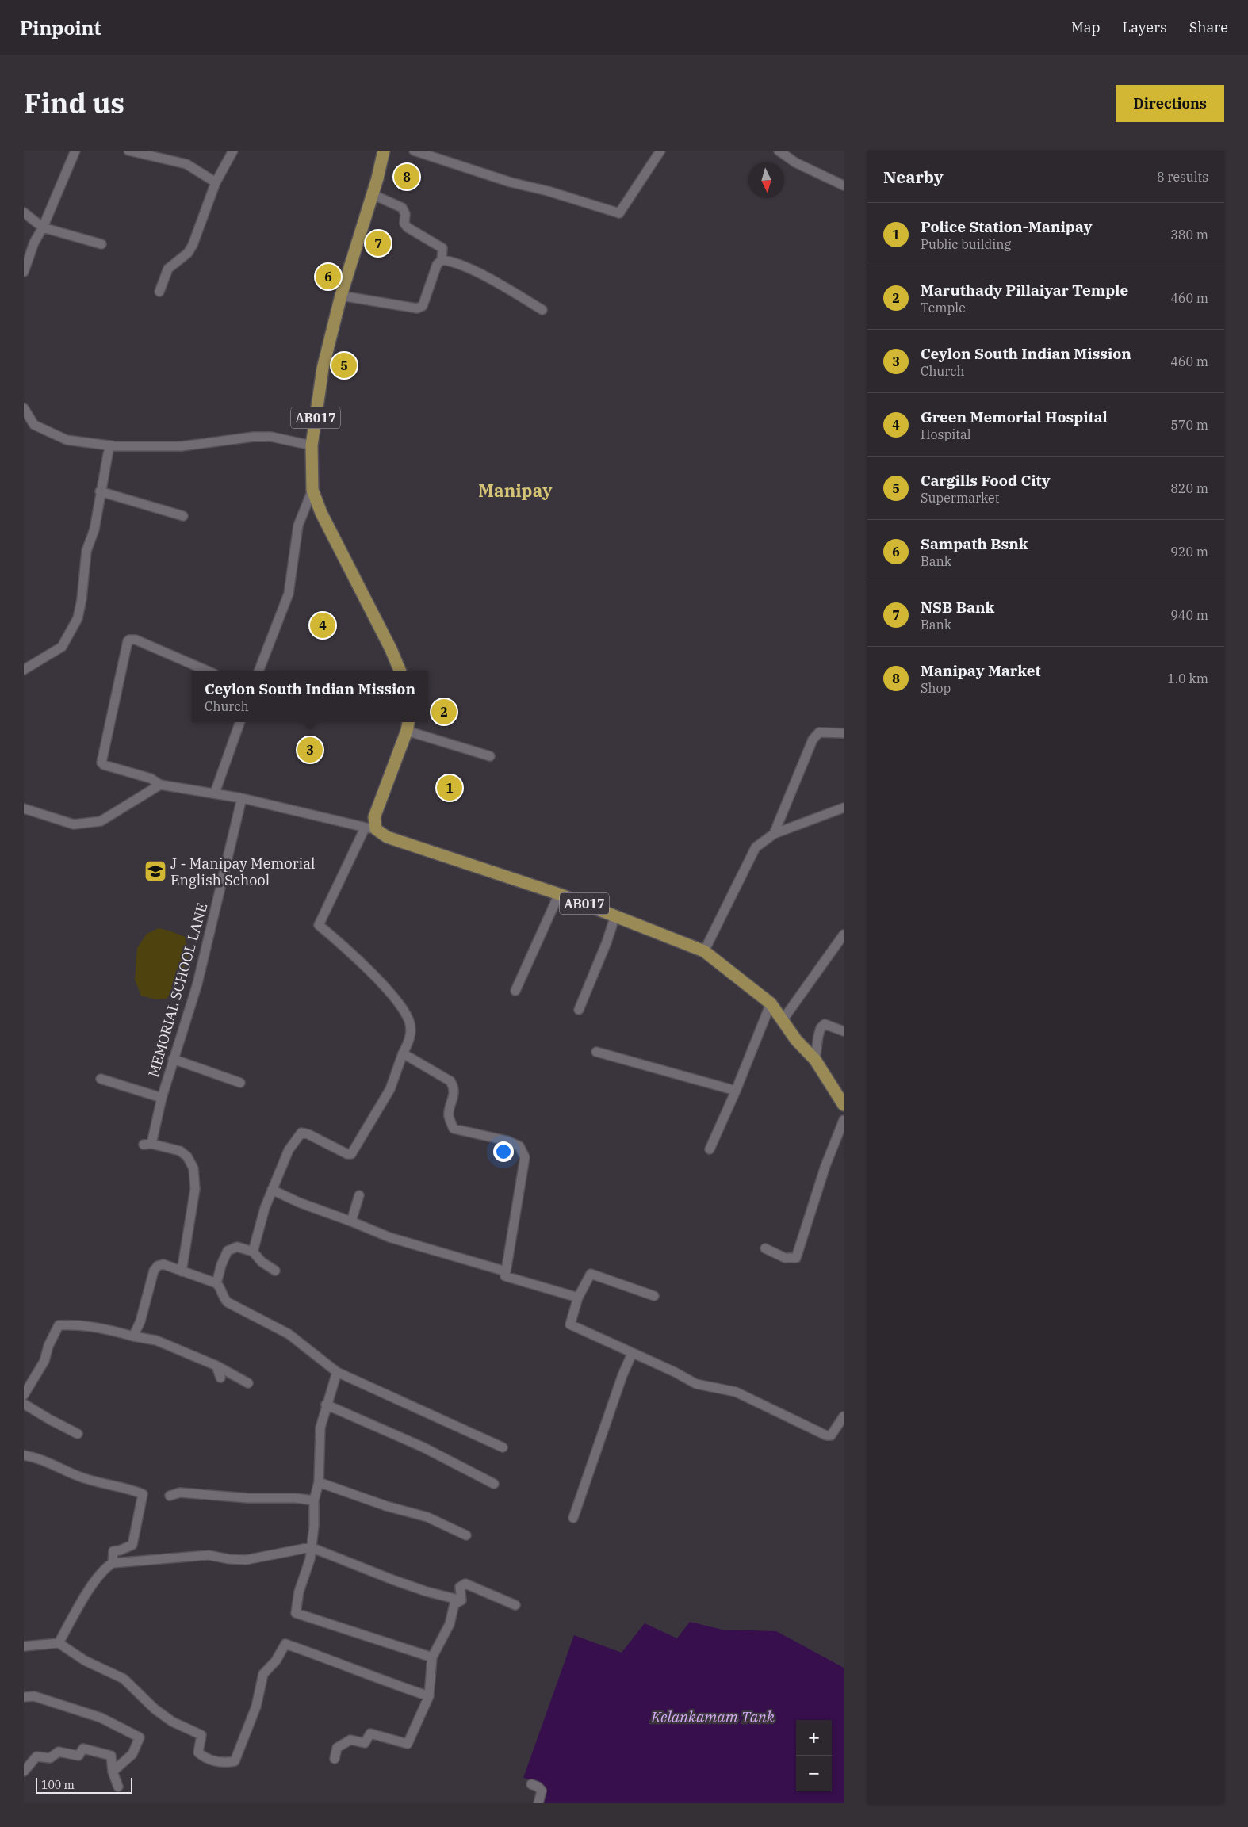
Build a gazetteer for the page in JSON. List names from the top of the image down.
{
  "streets": {
    "main road": ["AB017"],
    "street": ["MEMORIAL SCHOOL LANE"]
  },
  "districts": ["Manipay"],
  "water": ["Kelankamam Tank"],
  "places": {
    "school or university": ["J - Manipay Memorial English School"]
  },
  "scale_bar": "100 m",
  "north": "bottom",
  "page": {
    "header": "Pinpoint",
    "nav": ["Map", "Layers", "Share"],
    "title": "Find us",
    "buttons": "Directions",
    "heading": ["Nearby", "8 results"],
    "pins": [
      "8",
      "7",
      "6",
      "5",
      "4",
      "2",
      "3",
      "1"
    ],
    "list": [
      {
        "mark": "1",
        "name": "Police Station-Manipay",
        "note": "Public building",
        "value": "380 m"
      },
      {
        "mark": "2",
        "name": "Maruthady Pillaiyar Temple",
        "note": "Temple",
        "value": "460 m"
      },
      {
        "mark": "3",
        "name": "Ceylon South Indian Mission",
        "note": "Church",
        "value": "460 m"
      },
      {
        "mark": "4",
        "name": "Green Memorial Hospital",
        "note": "Hospital",
        "value": "570 m"
      },
      {
        "mark": "5",
        "name": "Cargills Food City",
        "note": "Supermarket",
        "value": "820 m"
      },
      {
        "mark": "6",
        "name": "Sampath Bsnk",
        "note": "Bank",
        "value": "920 m"
      },
      {
        "mark": "7",
        "name": "NSB Bank",
        "note": "Bank",
        "value": "940 m"
      },
      {
        "mark": "8",
        "name": "Manipay Market",
        "note": "Shop",
        "value": "1.0 km"
      }
    ],
    "popup": ["Ceylon South Indian Mission", "Church"],
    "map_buttons": ["+", "−"],
    "scale": "100 m"
  }
}
